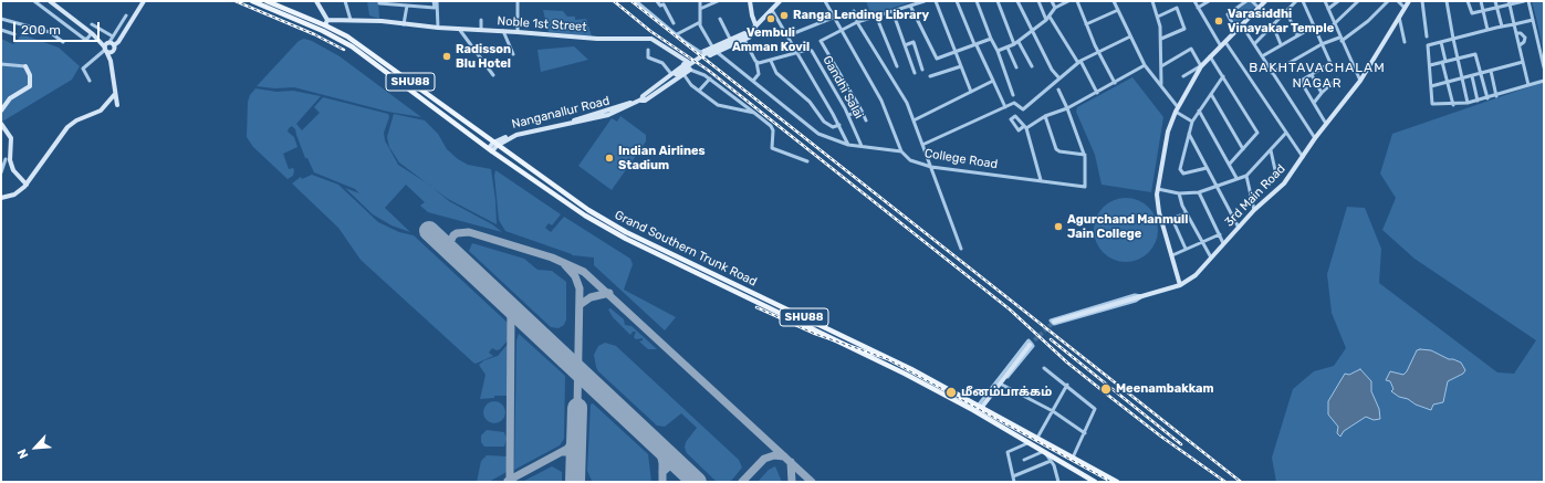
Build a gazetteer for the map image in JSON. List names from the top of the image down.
{
  "streets": {
    "main road": ["SHU88", "Grand Southern Trunk Road"],
    "street": [
      "Noble 1st Street",
      "Gandhi Salai",
      "Nanganallur Road",
      "College Road",
      "3rd Main Road"
    ]
  },
  "crossings": [
    ["Nanganallur Road", "Grand Southern Trunk Road"]
  ],
  "districts": ["BAKHTAVACHALAM NAGAR"],
  "places": [
    "Ranga Lending Library",
    "Vembuli Amman Kovil",
    "Varasiddhi Vinayakar Temple",
    "Radisson Blu Hotel",
    "Indian Airlines Stadium",
    "Agurchand Manmull Jain College",
    "Meenambakkam",
    "மீனம்பாக்கம்"
  ],
  "scale_bar": "200 m",
  "north": "bottom left"
}
